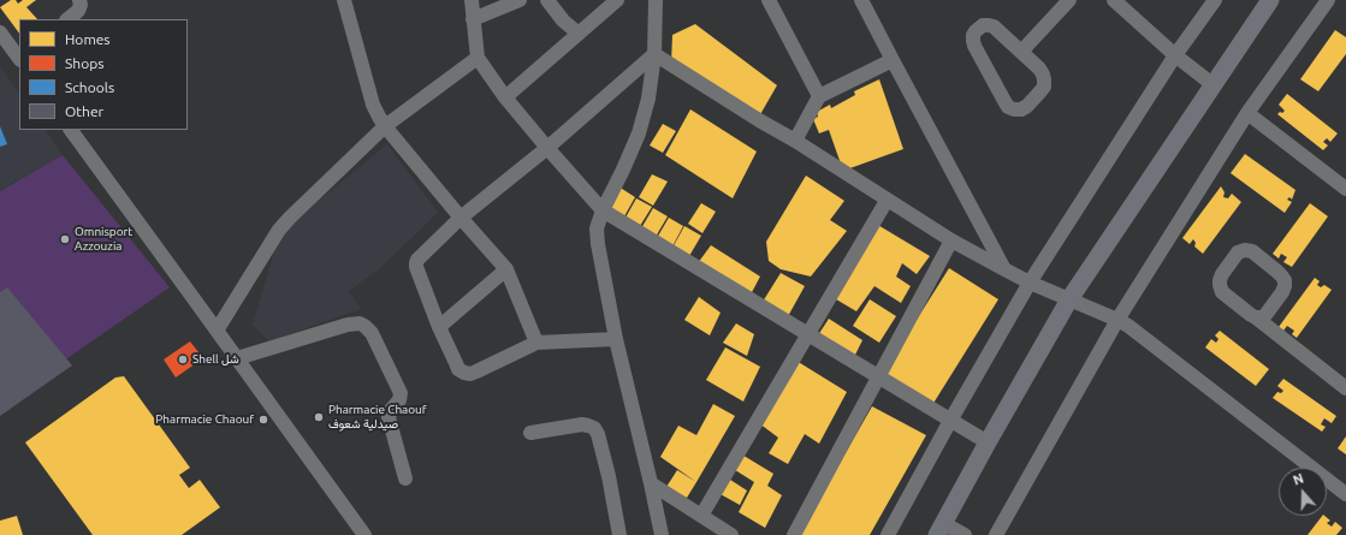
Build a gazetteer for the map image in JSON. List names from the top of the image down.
{
  "places": [
    "Omnisport Azzouzia",
    "Shell شل",
    "Pharmacie Chaouf صيدلية شعوف",
    "Pharmacie Chaouf"
  ],
  "legend": [
    "Homes",
    "Shops",
    "Schools",
    "Other"
  ],
  "north": "top"
}
